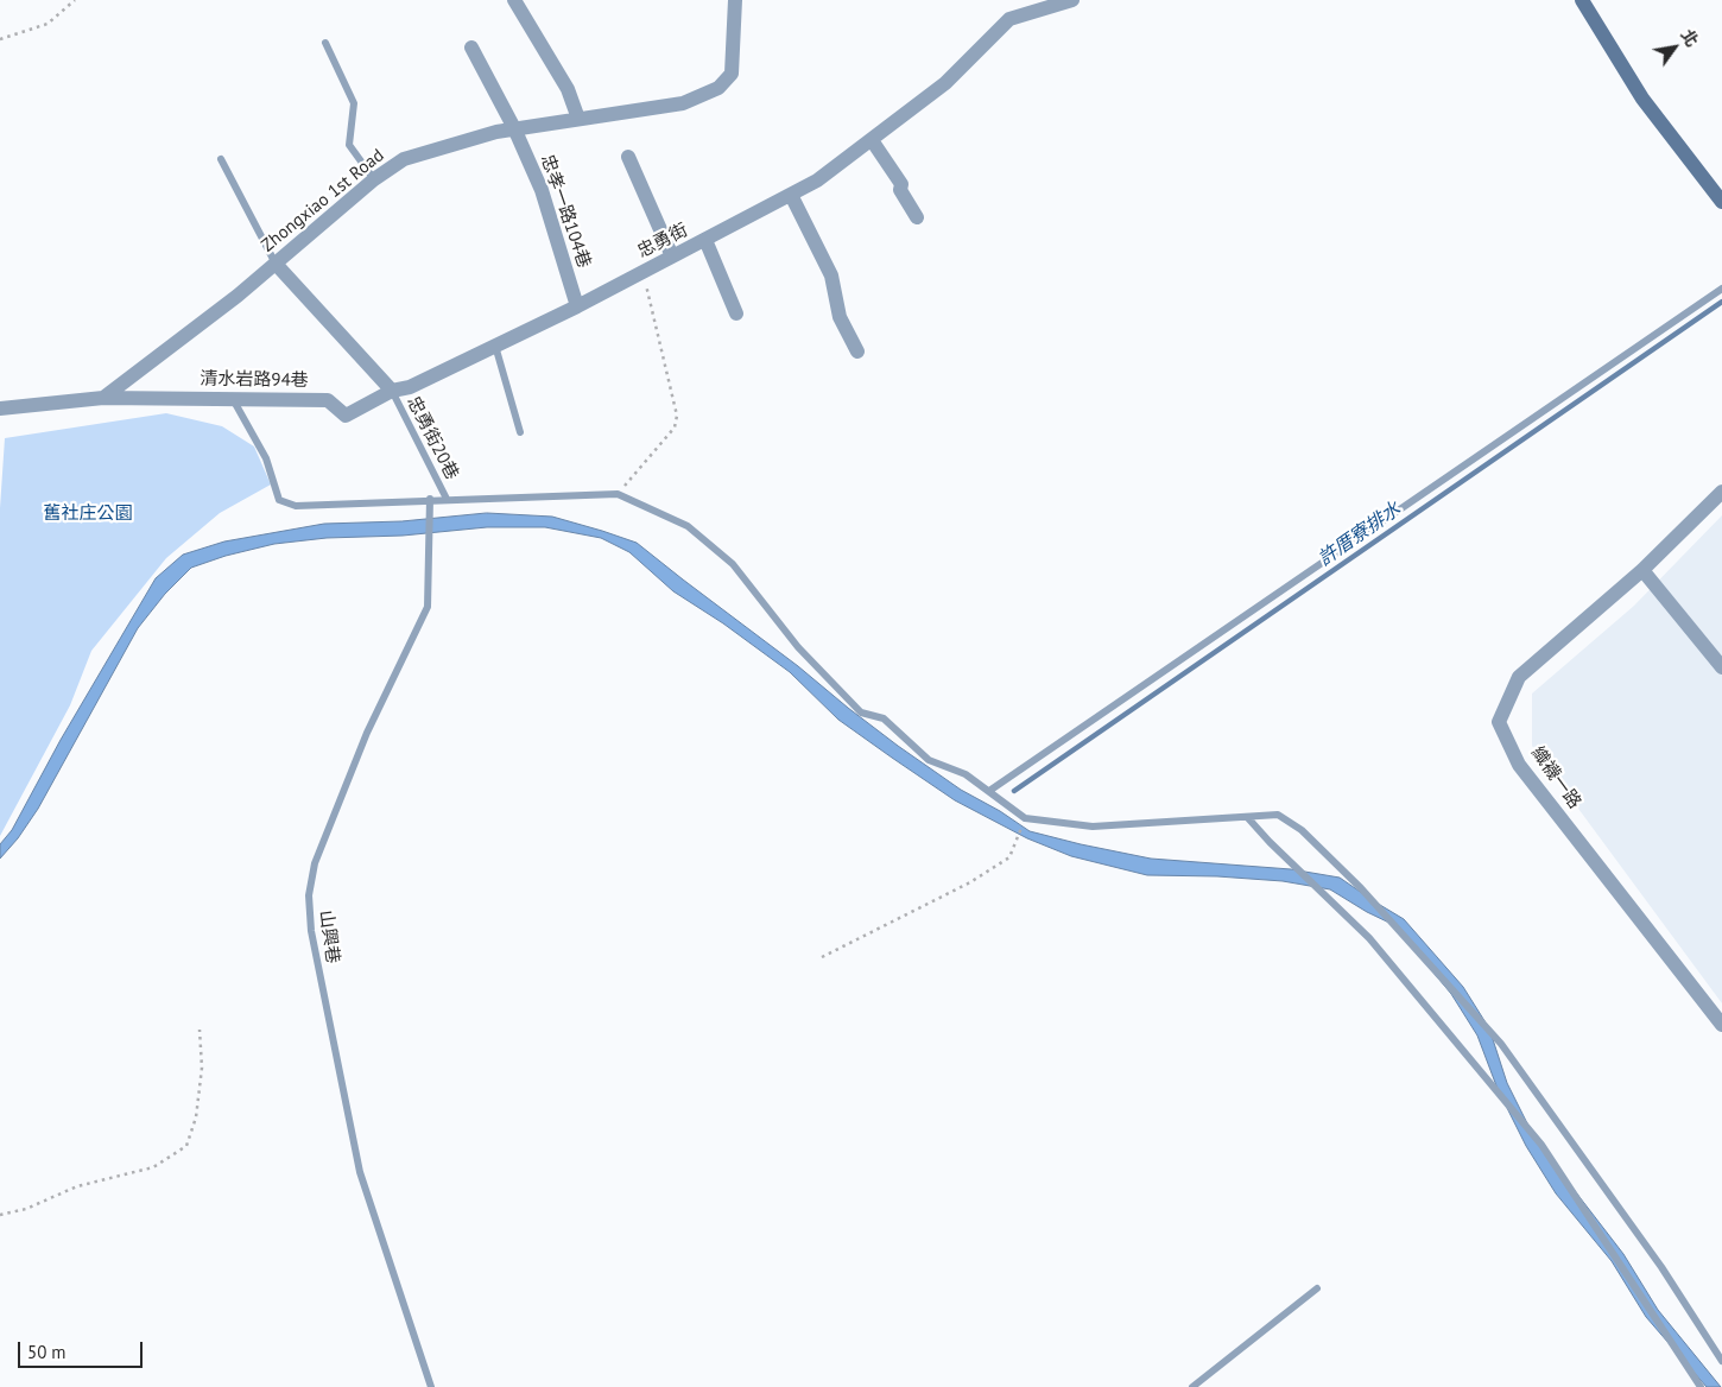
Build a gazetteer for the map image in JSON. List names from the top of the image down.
{
  "streets": {
    "street": [
      "Zhongxiao 1st Road",
      "忠孝一路104巷",
      "忠勇街",
      "清水岩路94巷",
      "織襪一路"
    ],
    "lane": ["忠勇街20巷", "山興巷"]
  },
  "crossings": [
    ["Zhongxiao 1st Road", "忠孝一路104巷"],
    ["Zhongxiao 1st Road", "清水岩路94巷"],
    ["忠孝一路104巷", "忠勇街"],
    ["忠勇街", "清水岩路94巷"],
    ["忠勇街", "忠勇街20巷"],
    ["清水岩路94巷", "忠勇街20巷"]
  ],
  "water": ["許厝寮排水"],
  "parks": ["舊社庄公園"],
  "scale_bar": "50 m",
  "north": "top right"
}
